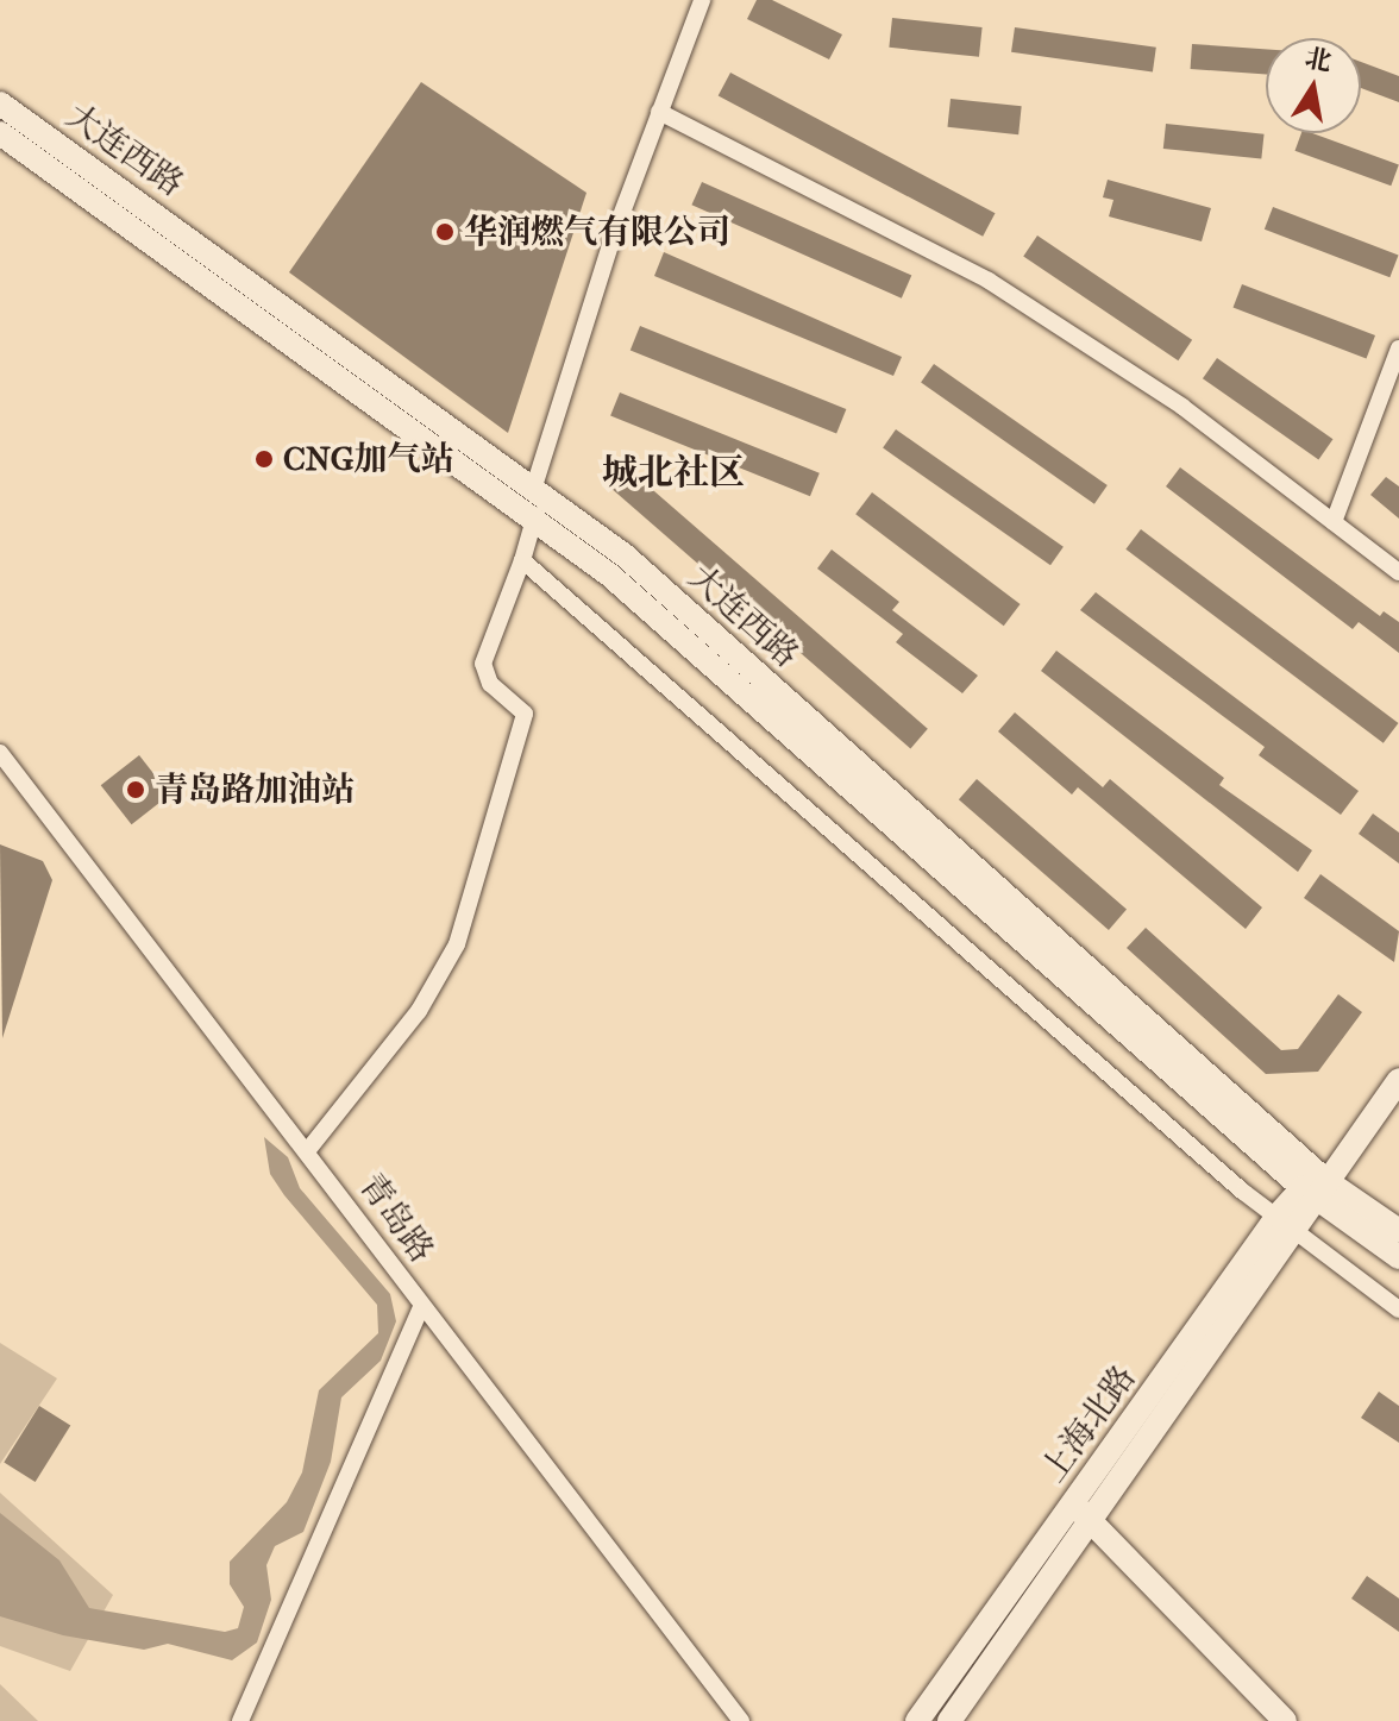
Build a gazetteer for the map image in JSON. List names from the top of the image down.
{
  "streets": {
    "main road": ["大连西路", "上海北路"],
    "street": ["青岛路"]
  },
  "crossings": [
    ["大连西路", "上海北路"]
  ],
  "districts": ["城北社区"],
  "places": ["华润燃气有限公司", "CNG加气站", "青岛路加油站"],
  "north": "top"
}
